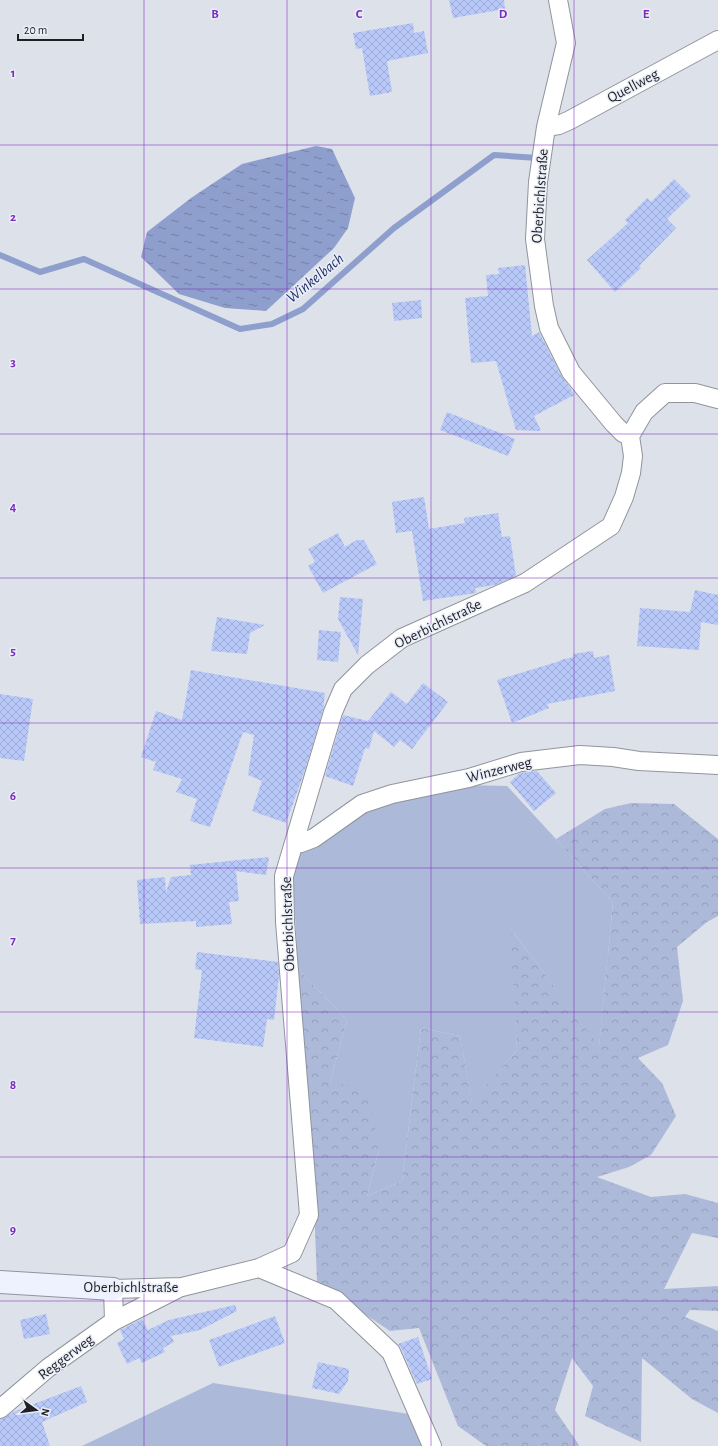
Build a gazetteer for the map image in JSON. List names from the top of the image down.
{
  "streets": {
    "street": [
      "Quellweg",
      "Oberbichlstraße",
      "Winzerweg",
      "Reggerweg"
    ]
  },
  "crossings": [
    ["Quellweg", "Oberbichlstraße"],
    ["Oberbichlstraße", "Winzerweg"],
    ["Oberbichlstraße", "Reggerweg"]
  ],
  "water": ["Winkelbach"],
  "scale_bar": "20 m",
  "north": "right",
  "grid": {
    "columns": [
      "B",
      "C",
      "D",
      "E"
    ],
    "rows": [
      "1",
      "2",
      "3",
      "4",
      "5",
      "6",
      "7",
      "8",
      "9"
    ]
  }
}
